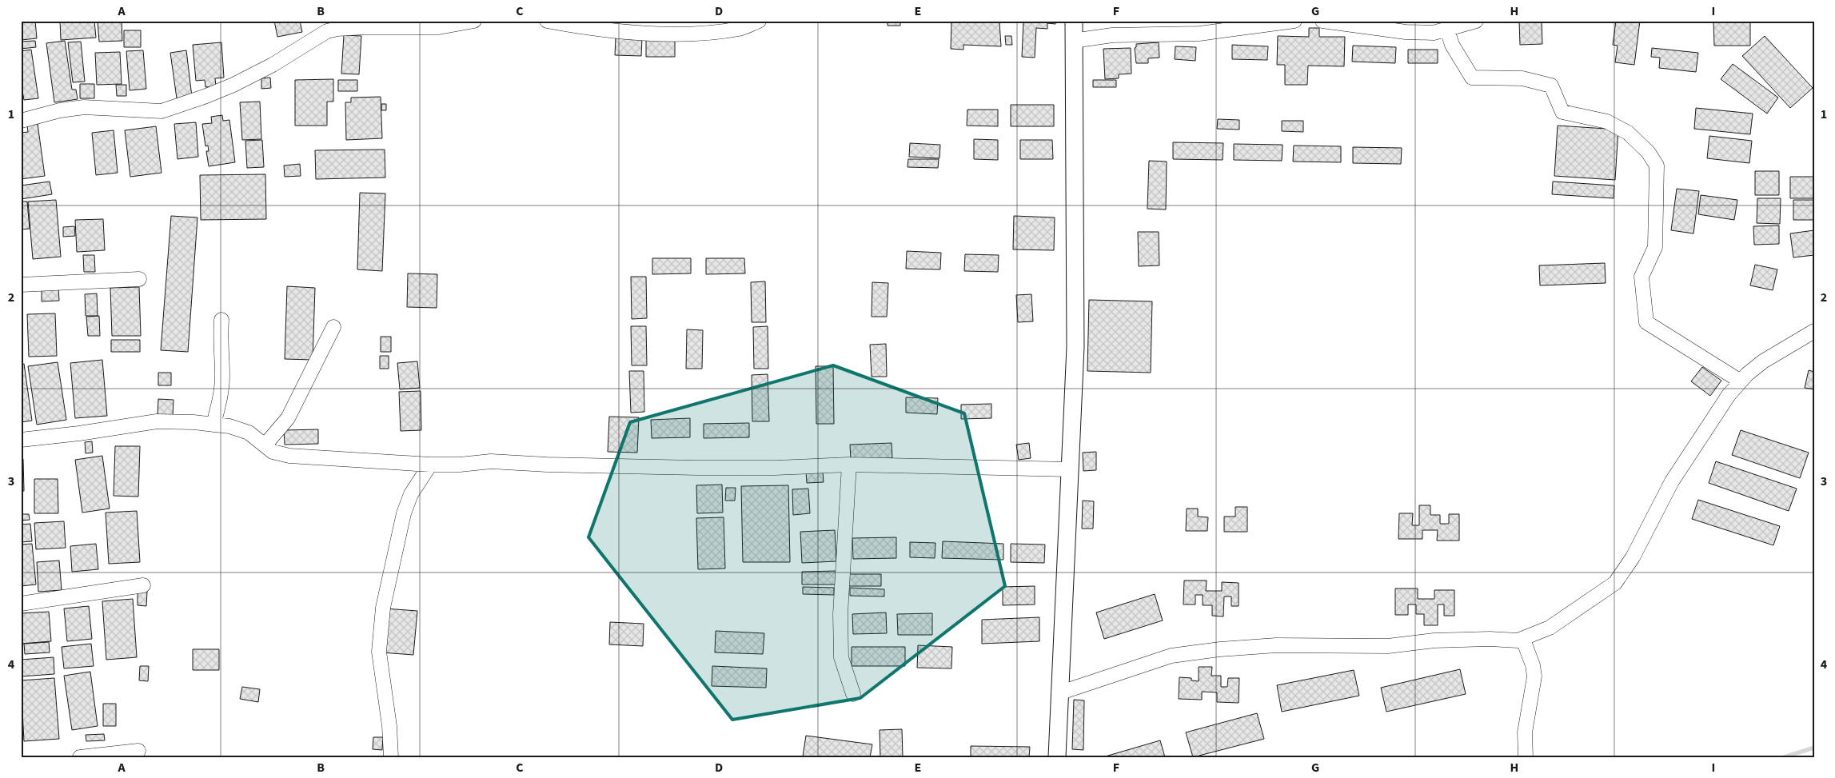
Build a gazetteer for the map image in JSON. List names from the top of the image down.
{
  "grid": {
    "columns": [
      "A",
      "B",
      "C",
      "D",
      "E",
      "F",
      "G",
      "H",
      "I"
    ],
    "rows": [
      "1",
      "2",
      "3",
      "4"
    ]
  }
}
